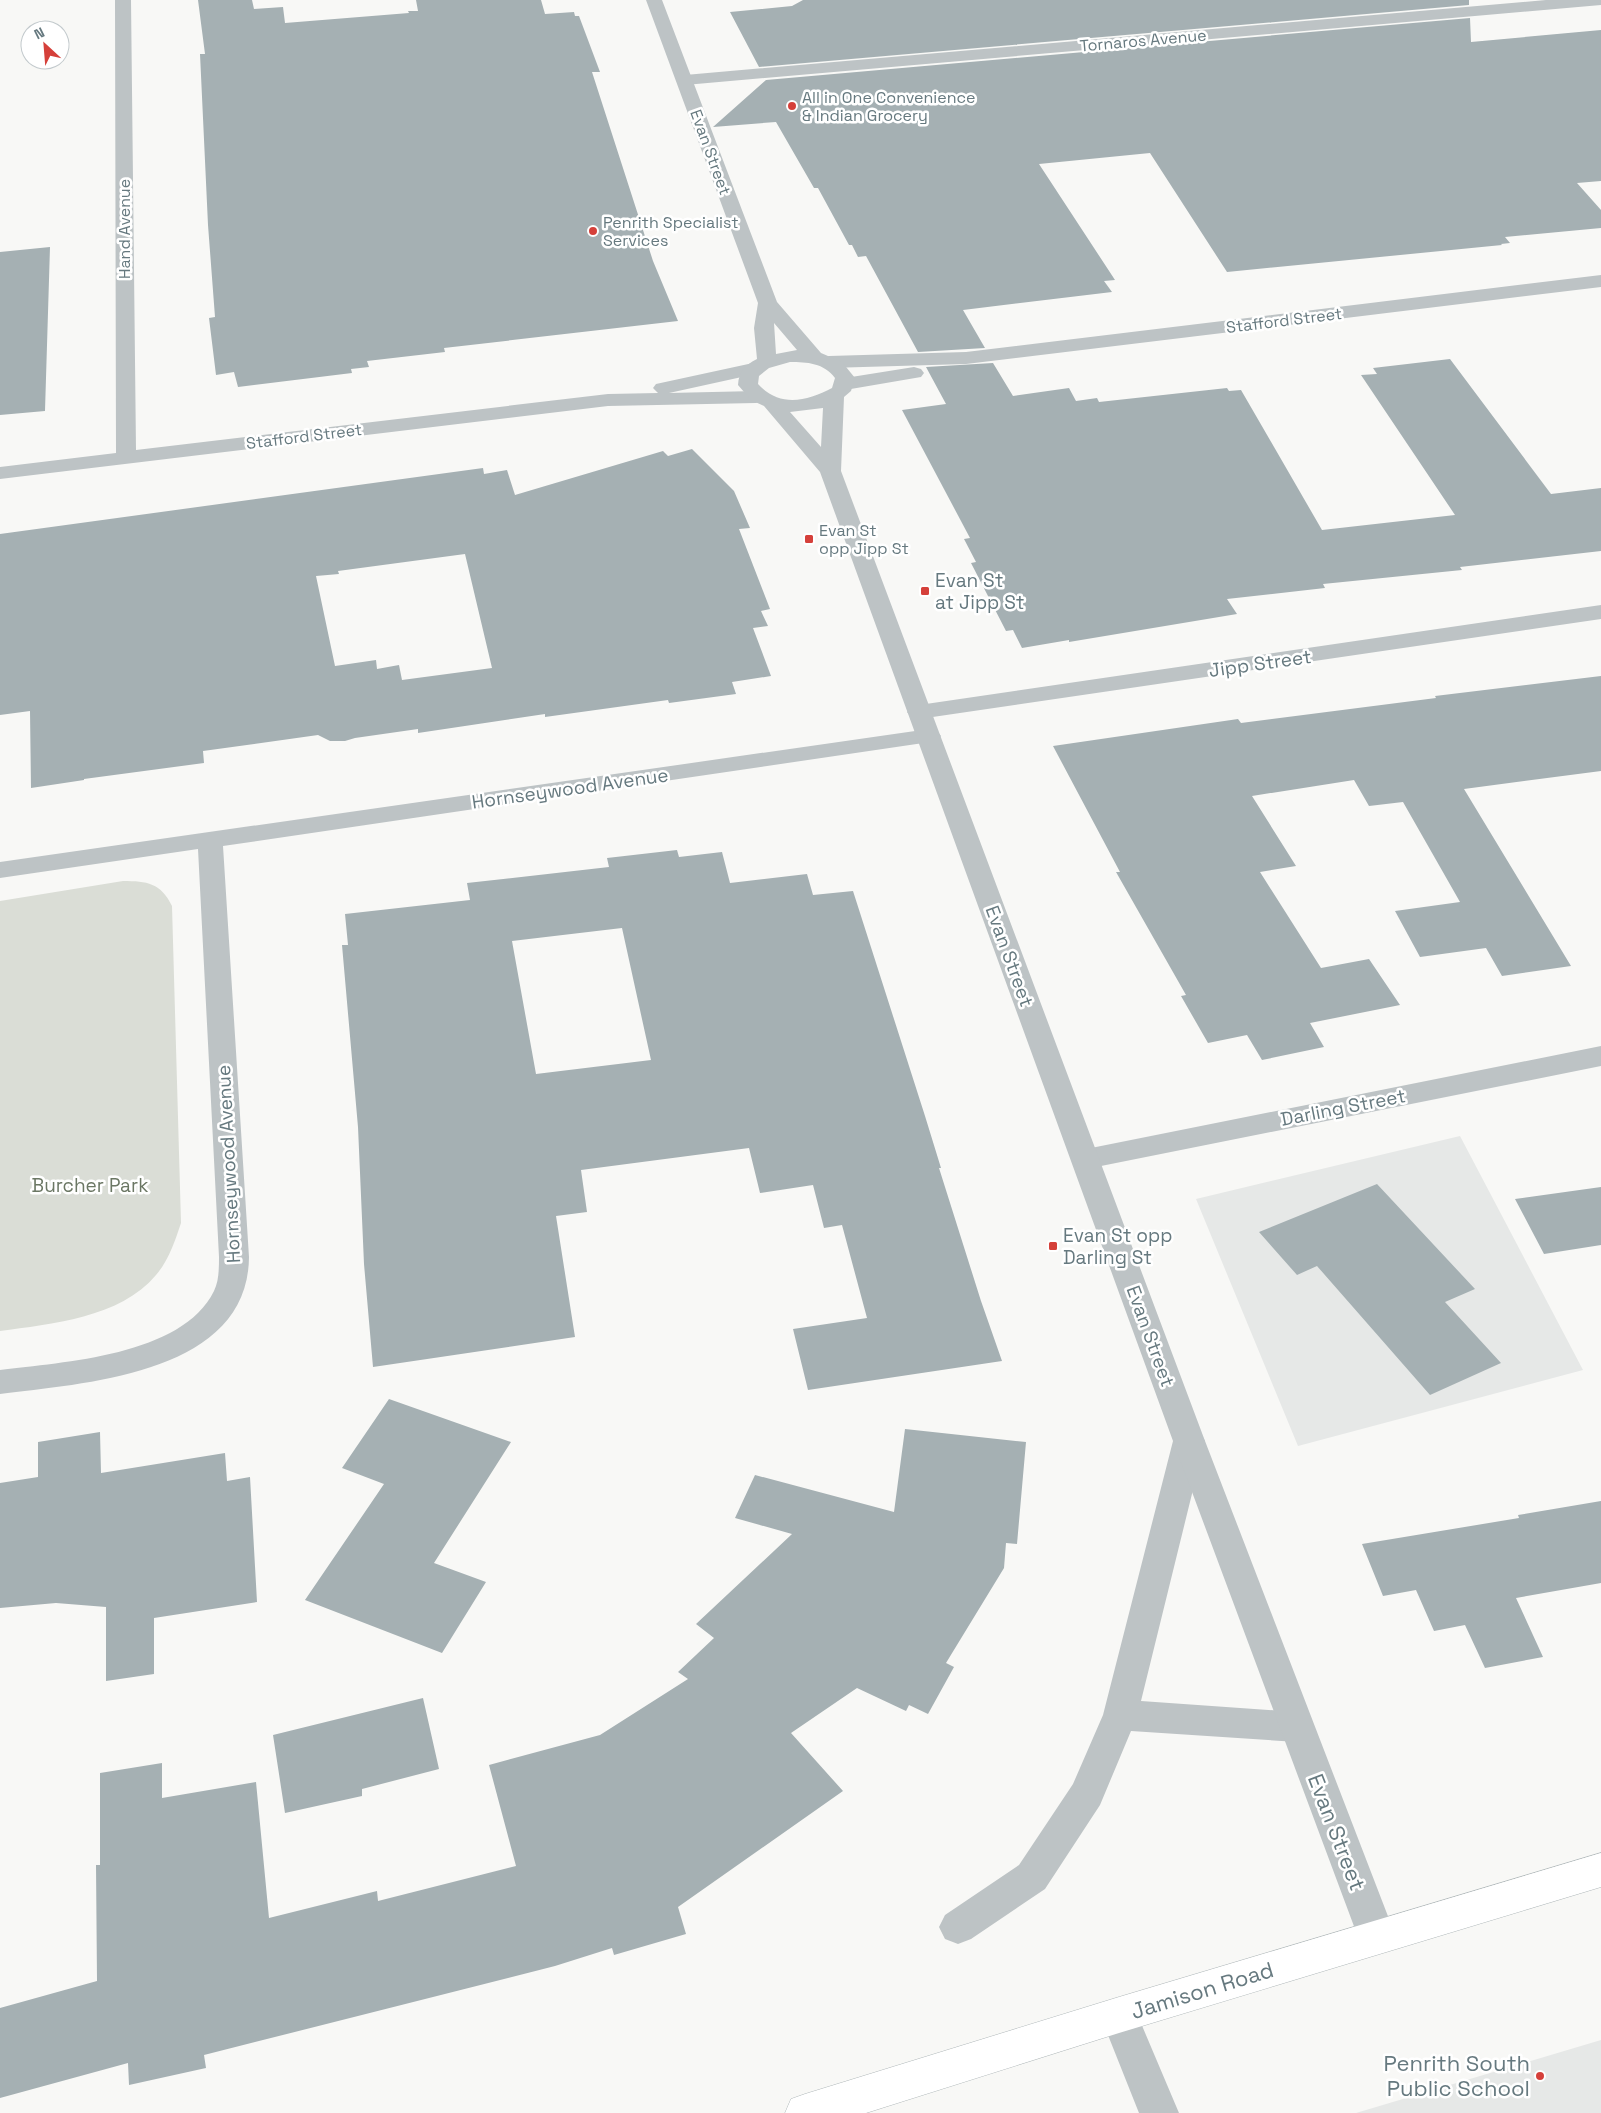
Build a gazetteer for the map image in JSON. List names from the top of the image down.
{
  "streets": {
    "main road": ["Jamison Road"],
    "street": [
      "Tornaros Avenue",
      "Evan Street",
      "Hand Avenue",
      "Stafford Street",
      "Jipp Street",
      "Hornseywood Avenue",
      "Darling Street"
    ]
  },
  "crossings": [
    ["Tornaros Avenue", "Evan Street"],
    ["Evan Street", "Stafford Street"],
    ["Evan Street", "Jipp Street"],
    ["Evan Street", "Hornseywood Avenue"],
    ["Evan Street", "Darling Street"],
    ["Evan Street", "Jamison Road"],
    ["Hand Avenue", "Stafford Street"],
    ["Jipp Street", "Hornseywood Avenue"]
  ],
  "parks": ["Burcher Park"],
  "places": {
    "other": ["All in One Convenience & Indian Grocery", "Penrith Specialist Services", "Penrith South Public School"],
    "transit": ["Evan St opp Jipp St", "Evan St at Jipp St", "Evan St opp Darling St"]
  },
  "north": "top left"
}
